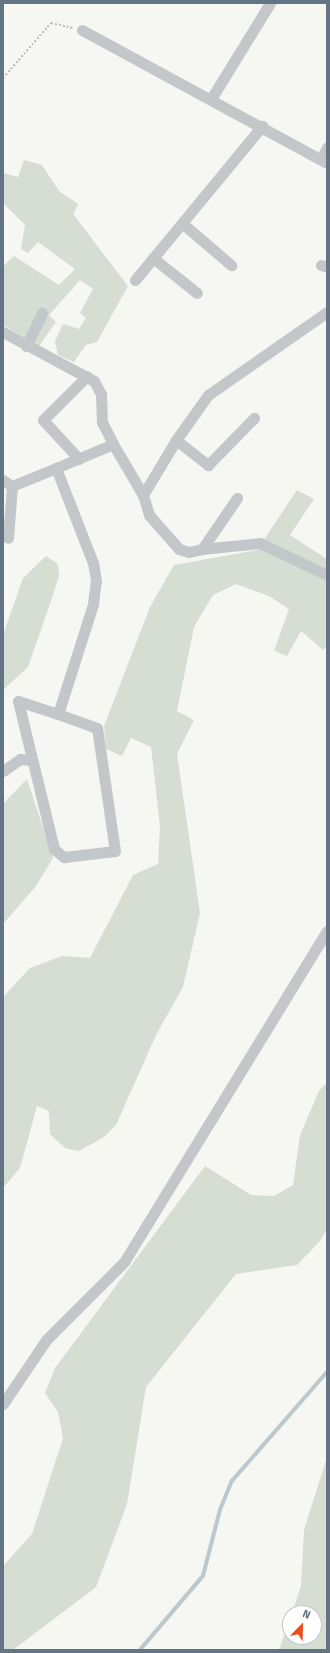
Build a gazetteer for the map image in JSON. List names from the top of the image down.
{
  "north": "top right"
}
